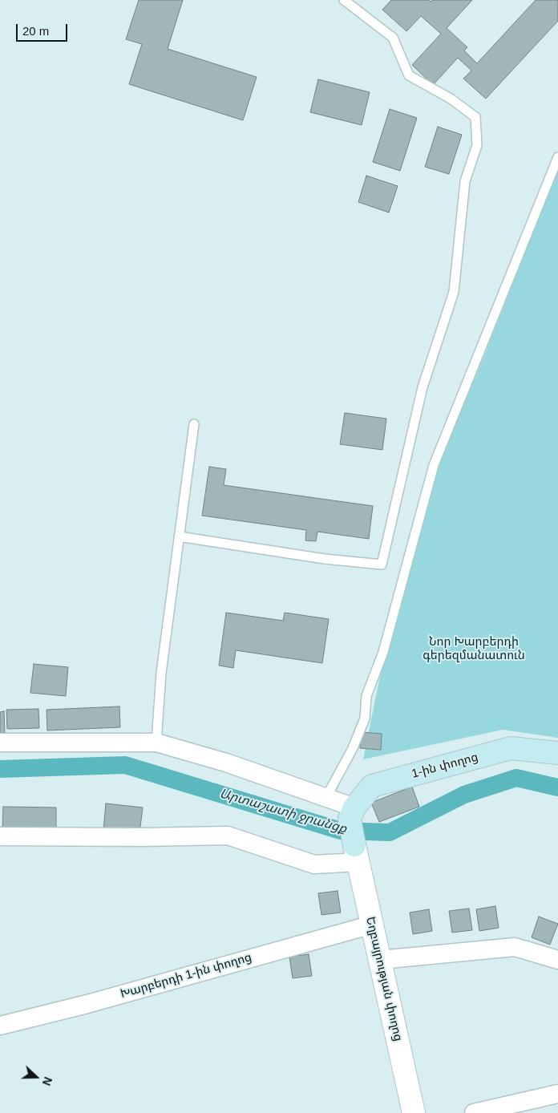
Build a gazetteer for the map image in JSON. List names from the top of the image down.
{
  "streets": {
    "main road": ["1-ին փողոց"],
    "street": ["Խարբերդի 1-ին փողոց", "Եղբայրության փողոց"]
  },
  "crossings": [
    ["Խարբերդի 1-ին փողոց", "Եղբայրության փողոց"]
  ],
  "water": ["Արտաշատի ջրանցք"],
  "parks": ["Նոր Խարբերդի գերեզմանատուն"],
  "scale_bar": "20 m",
  "north": "right"
}
